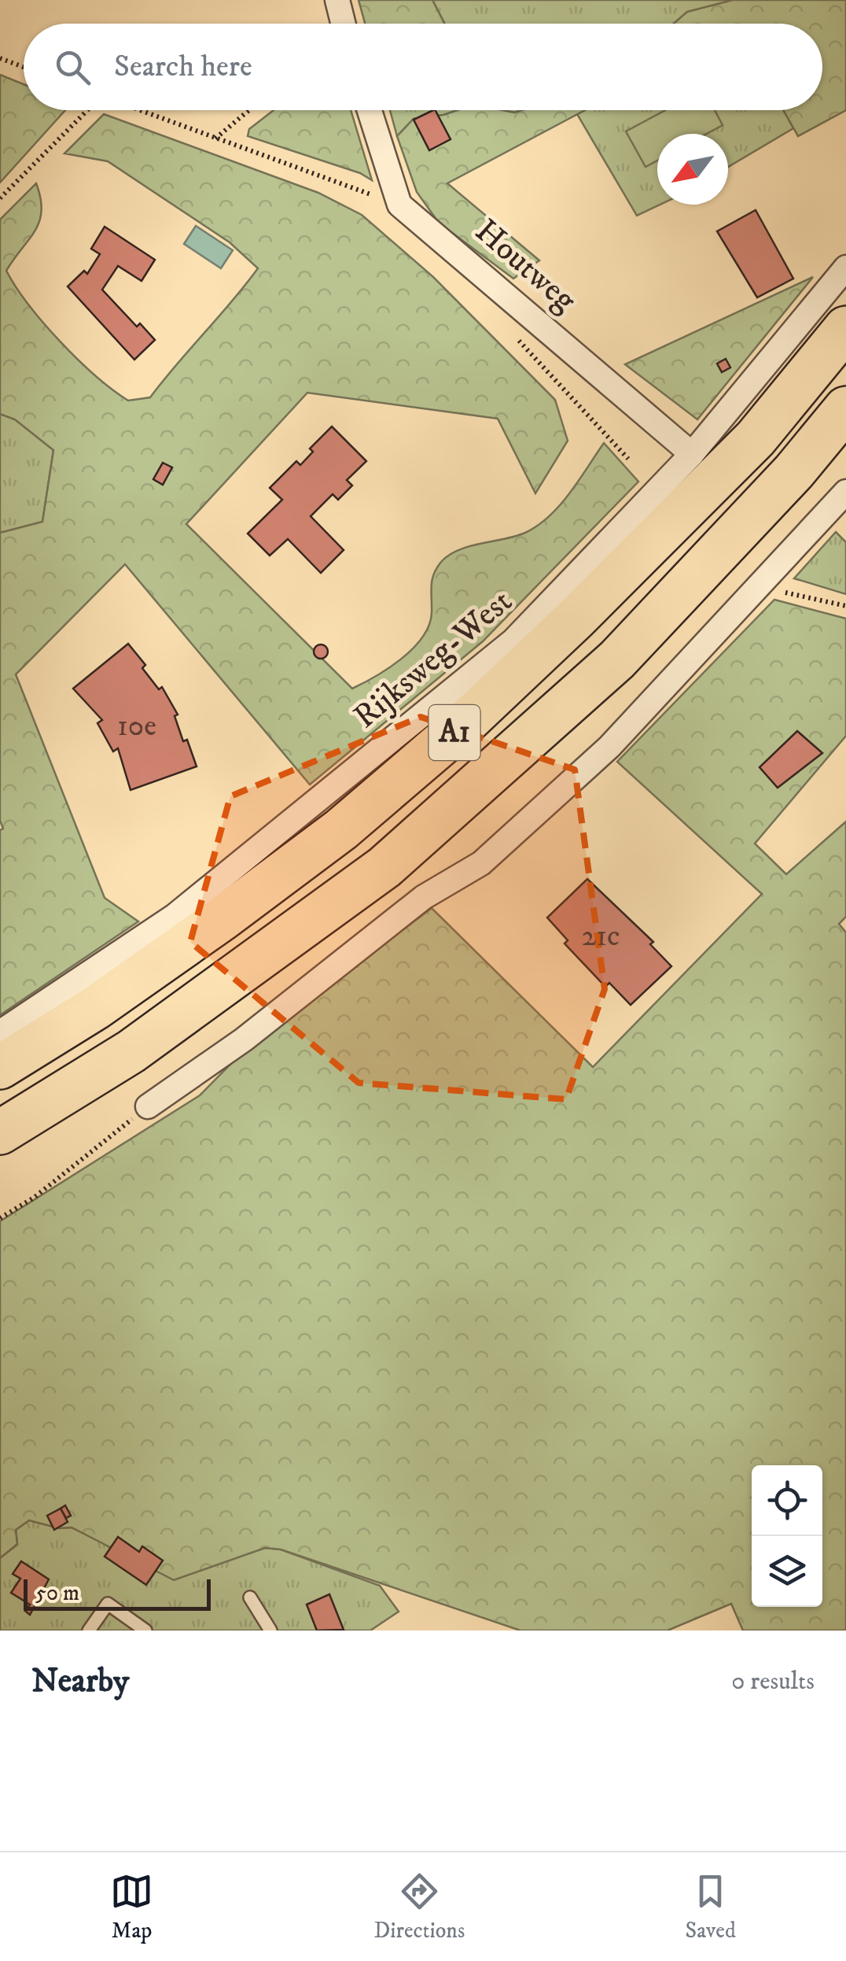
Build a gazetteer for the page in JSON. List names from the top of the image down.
{
  "streets": {
    "highway": ["A1"],
    "street": ["Houtweg", "Rijksweg-West"]
  },
  "crossings": [
    ["Houtweg", "Rijksweg-West"]
  ],
  "house_numbers": ["10e", "21c"],
  "scale_bar": "50 m",
  "north": "bottom left",
  "page": {
    "search": "Search here",
    "scale": "50 m",
    "heading": ["Nearby", "0 results"],
    "nav": ["Map", "Directions", "Saved"]
  }
}
